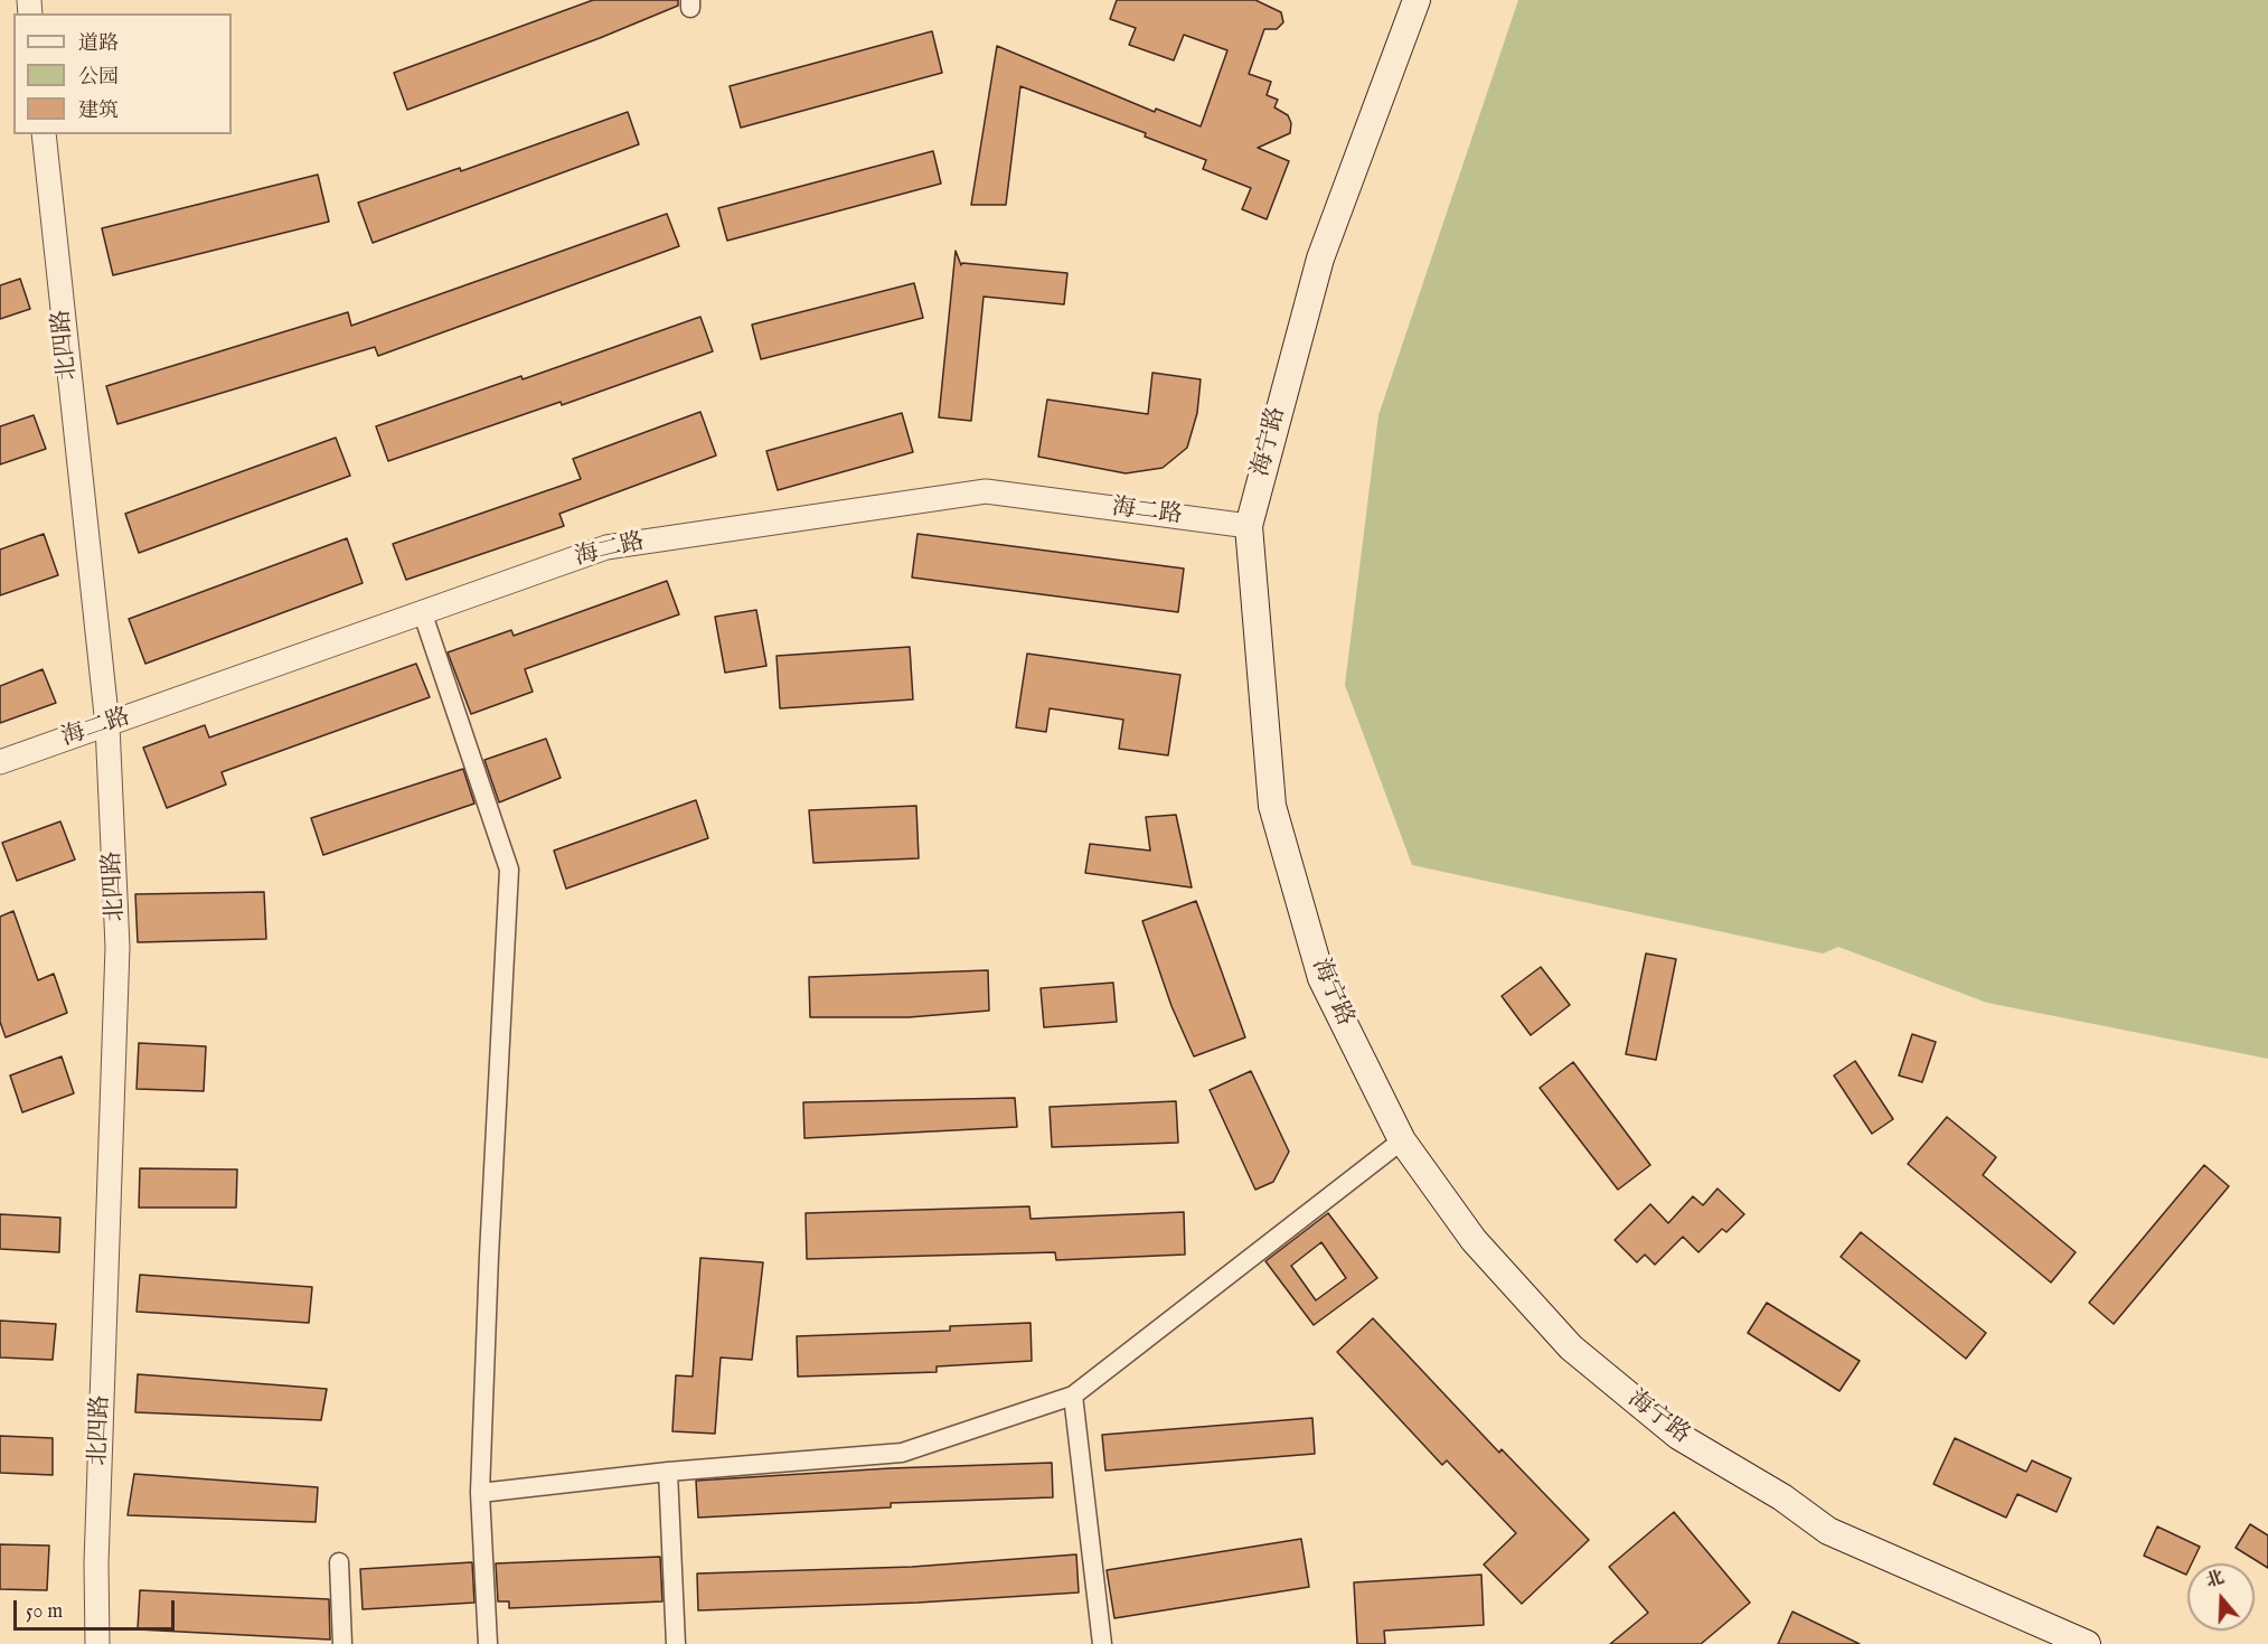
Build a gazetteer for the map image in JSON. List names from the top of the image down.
{
  "streets": {
    "main road": ["海宁路"],
    "street": ["北四路", "海二路"]
  },
  "crossings": [
    ["北四路", "海二路"],
    ["海宁路", "海二路"]
  ],
  "legend": ["道路", "公园", "建筑"],
  "scale_bar": "50 m",
  "north": "top"
}
